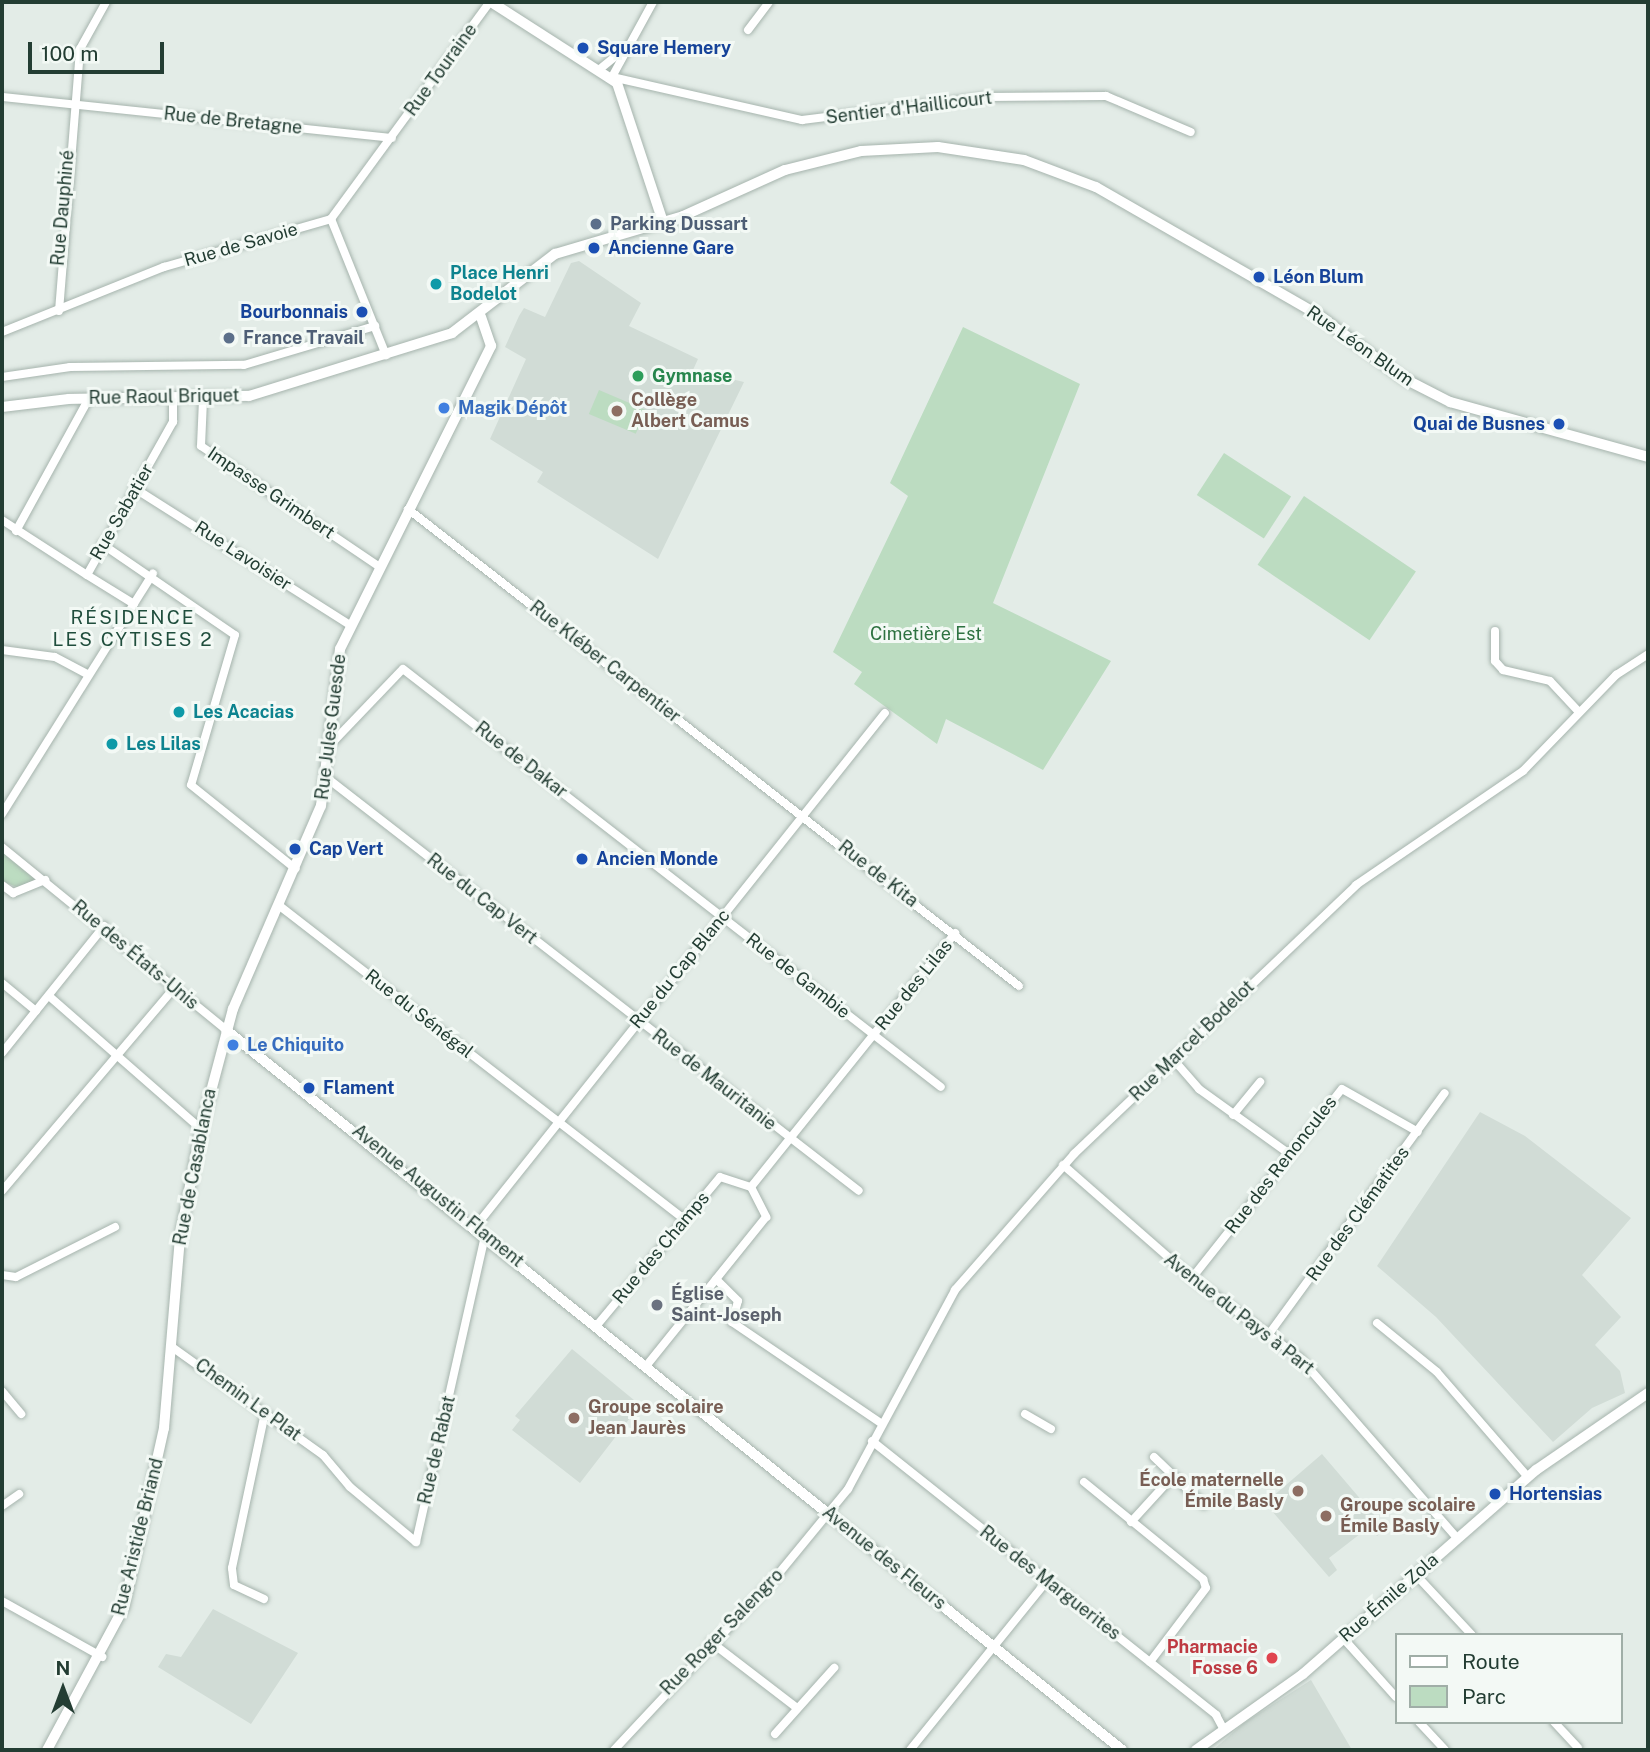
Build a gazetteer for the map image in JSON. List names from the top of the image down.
{
  "streets": {
    "street": [
      "Rue Touraine",
      "Sentier d'Haillicourt",
      "Rue de Bretagne",
      "Rue Dauphiné",
      "Rue de Savoie",
      "Rue Léon Blum",
      "Rue Raoul Briquet",
      "Impasse Grimbert",
      "Rue Sabatier",
      "Rue Lavoisier",
      "Rue Kléber Carpentier",
      "Rue Jules Guesde",
      "Rue de Dakar",
      "Rue de Kita",
      "Rue du Cap Vert",
      "Rue des États-Unis",
      "Rue du Cap Blanc",
      "Rue de Gambie",
      "Rue des Lilas",
      "Rue du Sénégal",
      "Rue Marcel Bodelot",
      "Rue de Mauritanie",
      "Rue des Renoncules",
      "Rue de Casablanca",
      "Avenue Augustin Flament",
      "Rue des Clématites",
      "Rue des Champs",
      "Avenue du Pays à Part",
      "Chemin Le Plat",
      "Rue de Rabat",
      "Rue Aristide Briand",
      "Avenue des Fleurs",
      "Rue des Marguerites",
      "Rue Émile Zola",
      "Rue Roger Salengro"
    ]
  },
  "crossings": [
    ["Rue Touraine", "Rue de Bretagne"],
    ["Rue de Bretagne", "Rue Dauphiné"],
    ["Rue Dauphiné", "Rue de Savoie"],
    ["Rue Léon Blum", "Rue Raoul Briquet"],
    ["Rue Raoul Briquet", "Impasse Grimbert"],
    ["Rue Raoul Briquet", "Rue Sabatier"],
    ["Rue Raoul Briquet", "Rue Jules Guesde"],
    ["Impasse Grimbert", "Rue Jules Guesde"],
    ["Rue Sabatier", "Rue Lavoisier"],
    ["Rue Lavoisier", "Rue Jules Guesde"],
    ["Rue Kléber Carpentier", "Rue Jules Guesde"],
    ["Rue Kléber Carpentier", "Rue de Kita"],
    ["Rue Kléber Carpentier", "Rue du Cap Blanc"],
    ["Rue Jules Guesde", "Rue de Dakar"],
    ["Rue Jules Guesde", "Rue du Cap Vert"],
    ["Rue Jules Guesde", "Rue des États-Unis"],
    ["Rue Jules Guesde", "Rue du Sénégal"],
    ["Rue Jules Guesde", "Rue de Casablanca"],
    ["Rue Jules Guesde", "Avenue Augustin Flament"],
    ["Rue de Dakar", "Rue du Cap Blanc"],
    ["Rue de Dakar", "Rue de Gambie"],
    ["Rue de Kita", "Rue du Cap Blanc"],
    ["Rue de Kita", "Rue des Lilas"],
    ["Rue du Cap Vert", "Rue du Cap Blanc"],
    ["Rue du Cap Vert", "Rue de Mauritanie"],
    ["Rue des États-Unis", "Rue de Casablanca"],
    ["Rue des États-Unis", "Avenue Augustin Flament"],
    ["Rue du Cap Blanc", "Rue de Gambie"],
    ["Rue du Cap Blanc", "Rue du Sénégal"],
    ["Rue du Cap Blanc", "Rue de Mauritanie"],
    ["Rue du Cap Blanc", "Avenue Augustin Flament"],
    ["Rue de Gambie", "Rue des Lilas"],
    ["Rue des Lilas", "Rue de Mauritanie"],
    ["Rue des Lilas", "Rue des Champs"],
    ["Rue du Sénégal", "Rue des Champs"],
    ["Rue Marcel Bodelot", "Avenue du Pays à Part"],
    ["Rue Marcel Bodelot", "Avenue des Fleurs"],
    ["Rue Marcel Bodelot", "Rue des Marguerites"],
    ["Rue Marcel Bodelot", "Rue Roger Salengro"],
    ["Rue des Renoncules", "Rue des Clématites"],
    ["Rue des Renoncules", "Avenue du Pays à Part"],
    ["Rue de Casablanca", "Avenue Augustin Flament"],
    ["Rue de Casablanca", "Rue Aristide Briand"],
    ["Avenue Augustin Flament", "Rue des Champs"],
    ["Avenue Augustin Flament", "Rue de Rabat"],
    ["Avenue Augustin Flament", "Avenue des Fleurs"],
    ["Rue des Clématites", "Avenue du Pays à Part"],
    ["Avenue du Pays à Part", "Rue Émile Zola"],
    ["Chemin Le Plat", "Rue de Rabat"],
    ["Chemin Le Plat", "Rue Aristide Briand"],
    ["Avenue des Fleurs", "Rue Roger Salengro"],
    ["Rue des Marguerites", "Rue Émile Zola"]
  ],
  "districts": ["RÉSIDENCE LES CYTISES 2"],
  "parks": ["Cimetière Est"],
  "places": [
    "Square Hemery",
    "Parking Dussart",
    "Ancienne Gare",
    "Léon Blum",
    "Place Henri Bodelot",
    "Bourbonnais",
    "France Travail",
    "Gymnase",
    "Magik Dépôt",
    "Collège Albert Camus",
    "Quai de Busnes",
    "Les Acacias",
    "Les Lilas",
    "Cap Vert",
    "Ancien Monde",
    "Le Chiquito",
    "Flament",
    "Église Saint-Joseph",
    "Groupe scolaire Jean Jaurès",
    "École maternelle Émile Basly",
    "Hortensias",
    "Groupe scolaire Émile Basly",
    "Pharmacie Fosse 6"
  ],
  "legend": ["Route", "Parc"],
  "scale_bar": "100 m",
  "north": "top"
}
